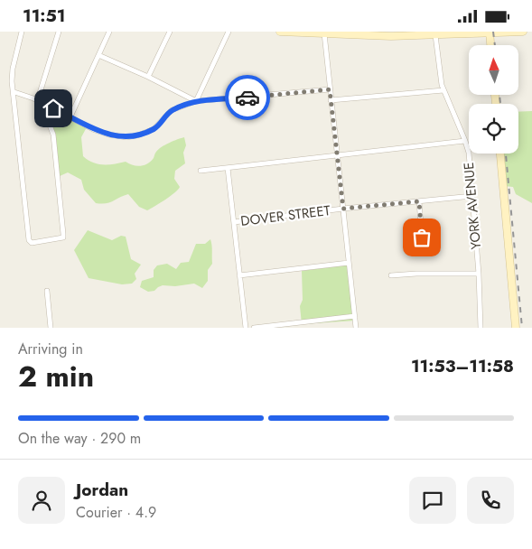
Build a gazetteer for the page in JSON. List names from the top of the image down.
{
  "streets": {
    "street": ["YORK AVENUE", "DOVER STREET"]
  },
  "crossings": [
    ["YORK AVENUE", "DOVER STREET"]
  ],
  "north": "top",
  "page": {
    "status": "11:51",
    "heading": ["2 min", "Arriving in", "11:53–11:58"],
    "panel": ["Jordan", "Courier · 4.9"],
    "bar": "On the way · 290 m"
  }
}
